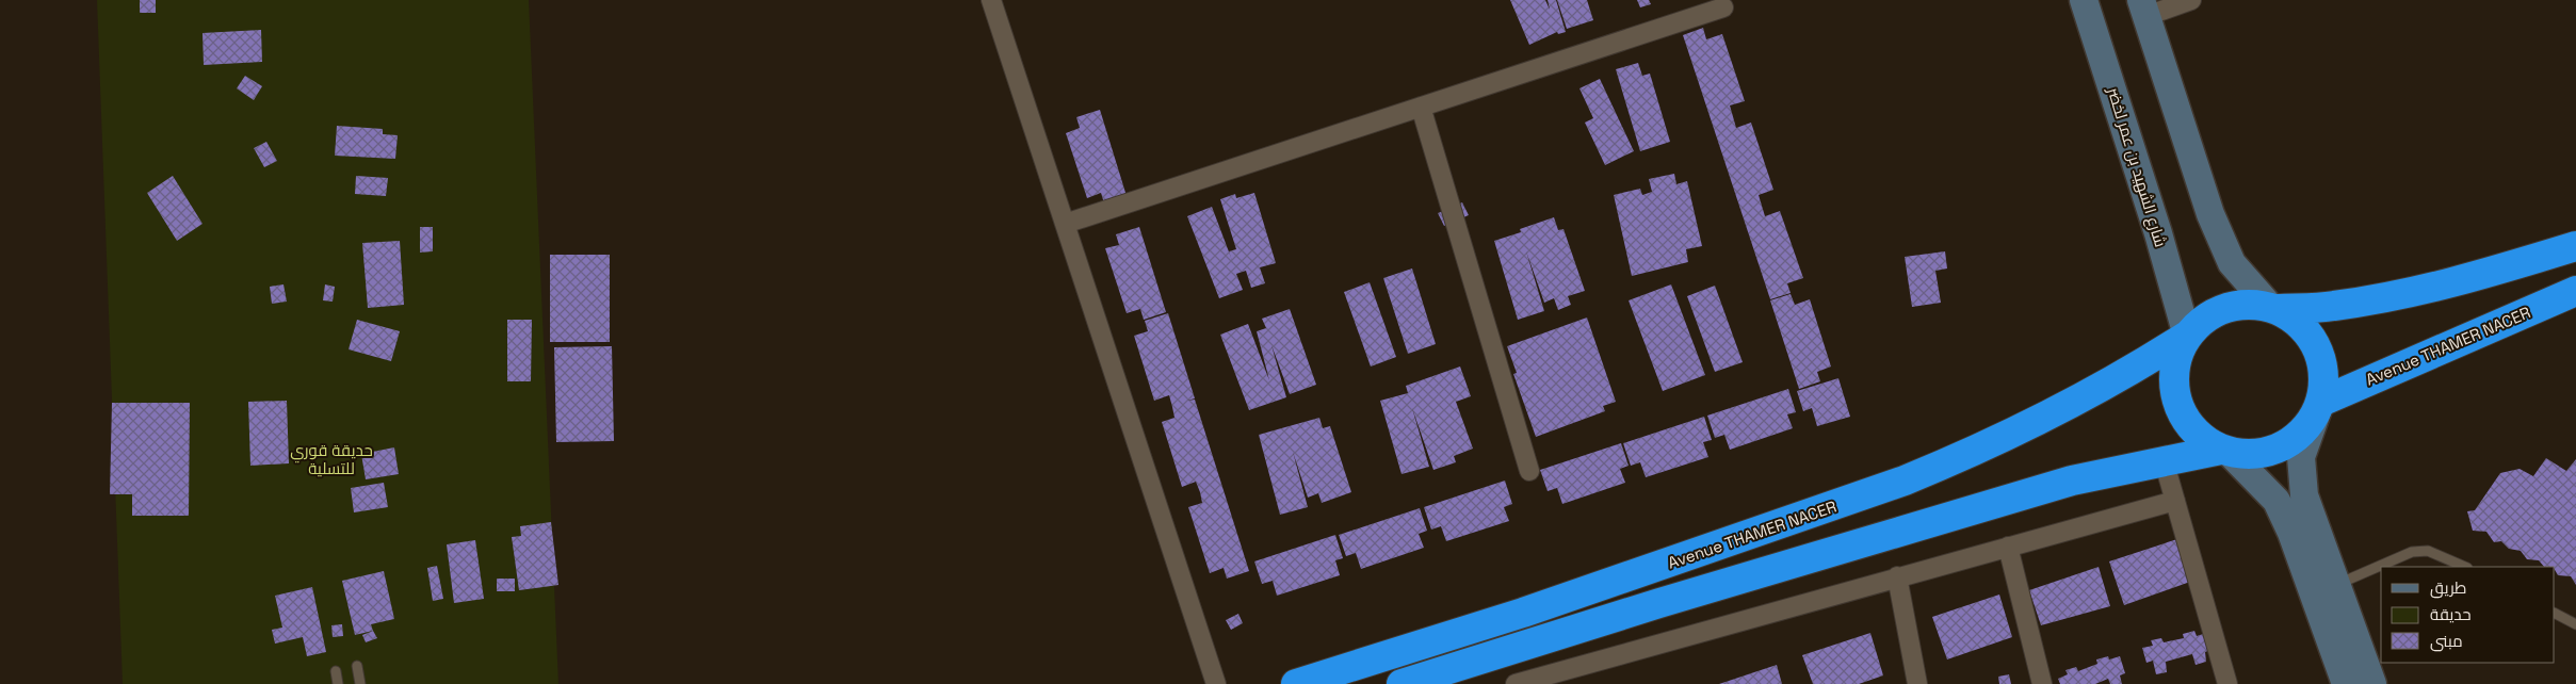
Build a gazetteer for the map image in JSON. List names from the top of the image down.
{
  "streets": {
    "highway": ["Avenue THAMER NACER"],
    "main road": ["شارع الشهيد بن عمر لخضر"]
  },
  "crossings": [
    ["شارع الشهيد بن عمر لخضر", "Avenue THAMER NACER"]
  ],
  "parks": ["حديقة قوري للتسلية"],
  "legend": ["طريق", "حديقة", "مبنى"]
}
